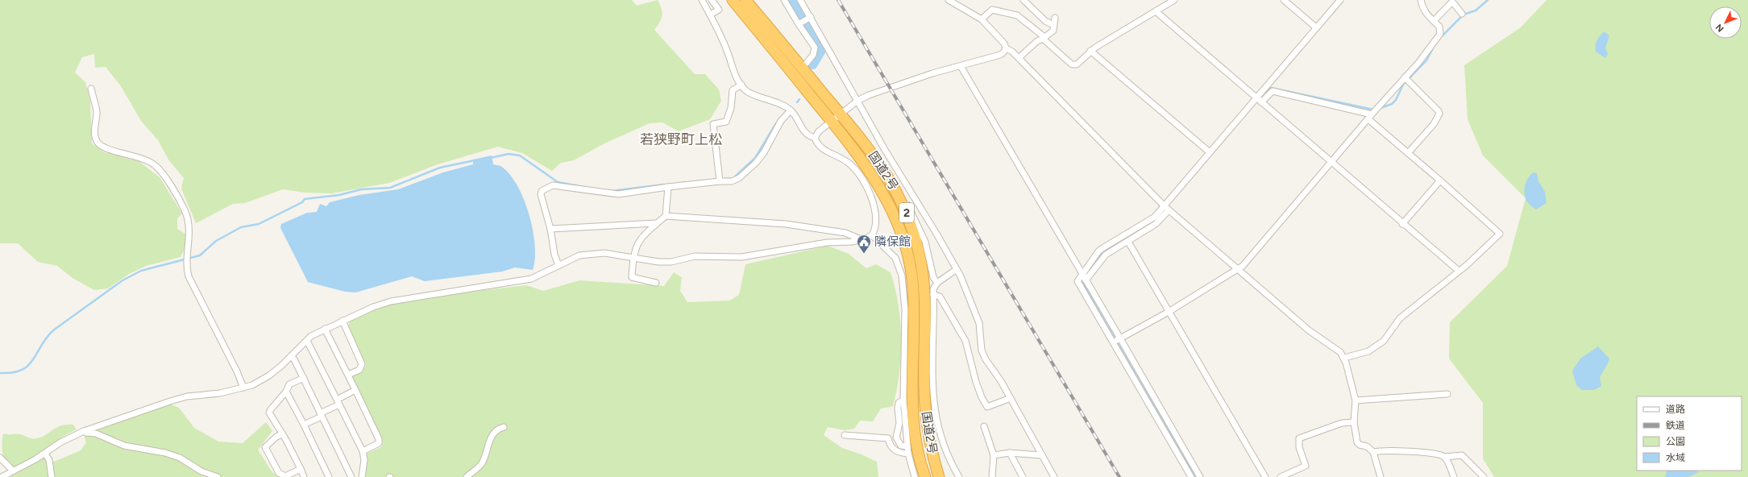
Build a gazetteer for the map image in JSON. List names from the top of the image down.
{
  "streets": {
    "highway": ["国道2号", "2"]
  },
  "districts": ["若狭野町上松"],
  "places": {
    "public building": ["隣保館"]
  },
  "legend": [
    "道路",
    "鉄道",
    "公園",
    "水域"
  ],
  "north": "bottom left"
}
